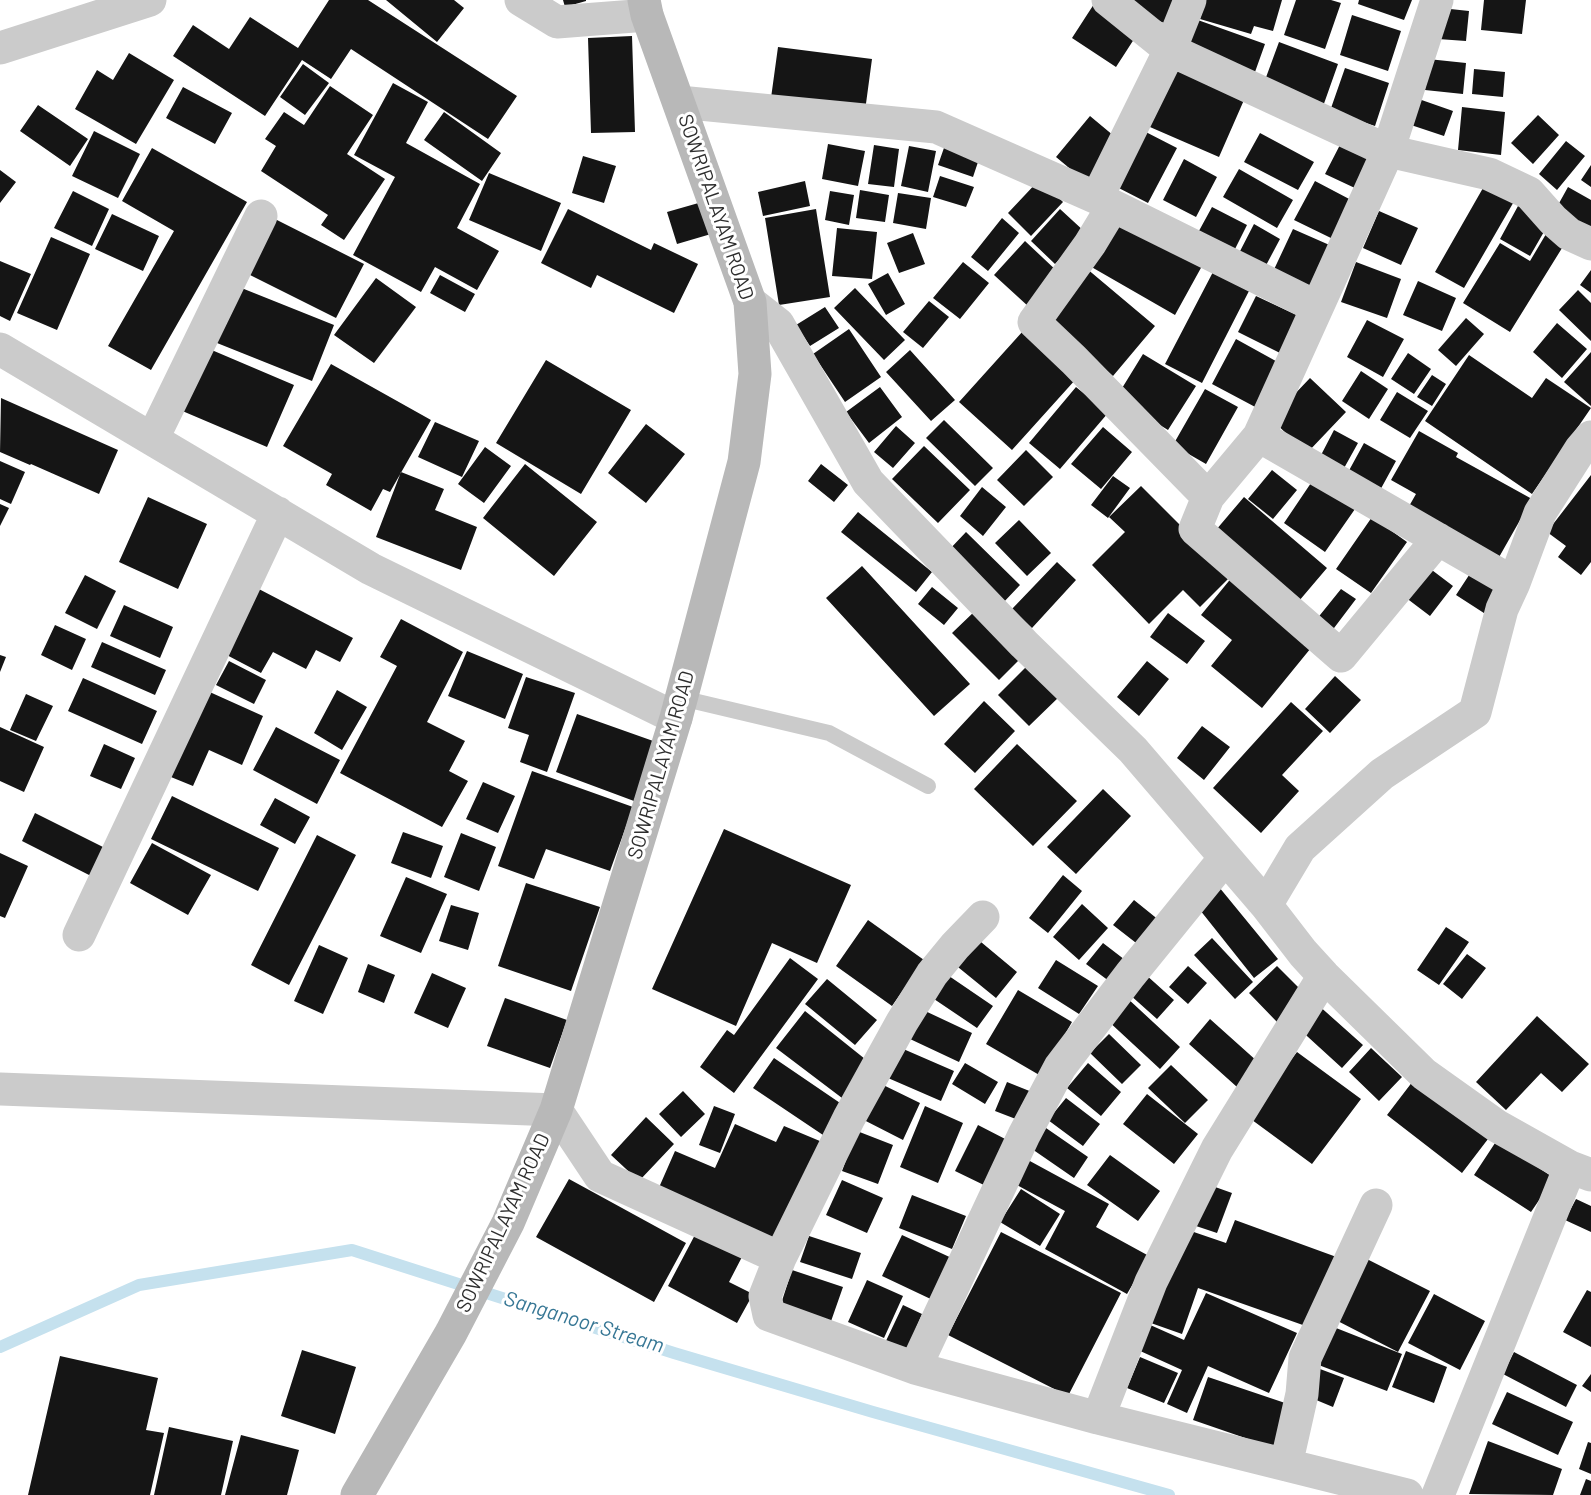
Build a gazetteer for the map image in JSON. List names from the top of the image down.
{
  "streets": {
    "street": ["SOWRIPALAYAM ROAD"]
  },
  "water": ["Sanganoor Stream"]
}
